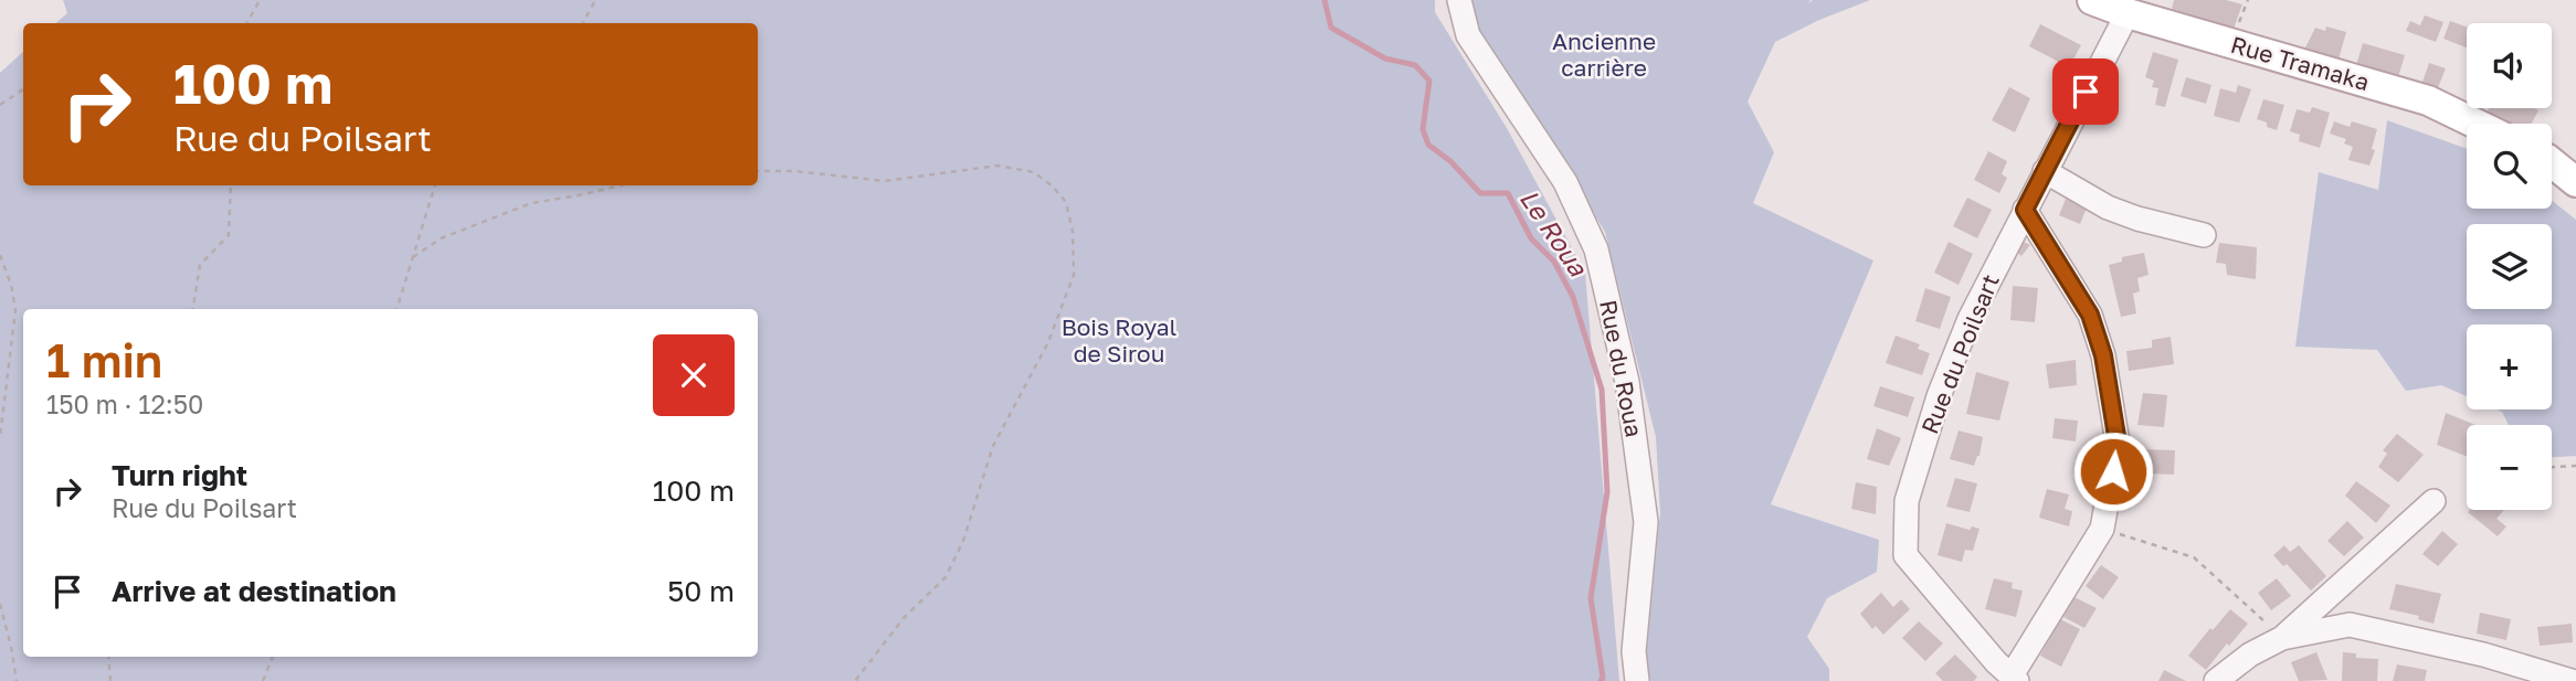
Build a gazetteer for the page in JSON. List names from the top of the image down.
{
  "streets": {
    "main road": ["Rue Tramaka"],
    "street": ["Rue du Poilsart", "Rue du Roua"]
  },
  "crossings": [
    ["Rue Tramaka", "Rue du Poilsart"]
  ],
  "water": ["Le Roua"],
  "parks": ["Ancienne carrière", "Bois Royal de Sirou"],
  "page": {
    "map_buttons": ["+", "−"],
    "turn": ["100 m", "Rue du Poilsart"],
    "heading": ["1 min", "150 m · 12:50"],
    "list": [
      {
        "name": "Turn right",
        "note": "Rue du Poilsart",
        "value": "100 m"
      },
      {
        "name": "Arrive at destination",
        "value": "50 m"
      }
    ]
  }
}
